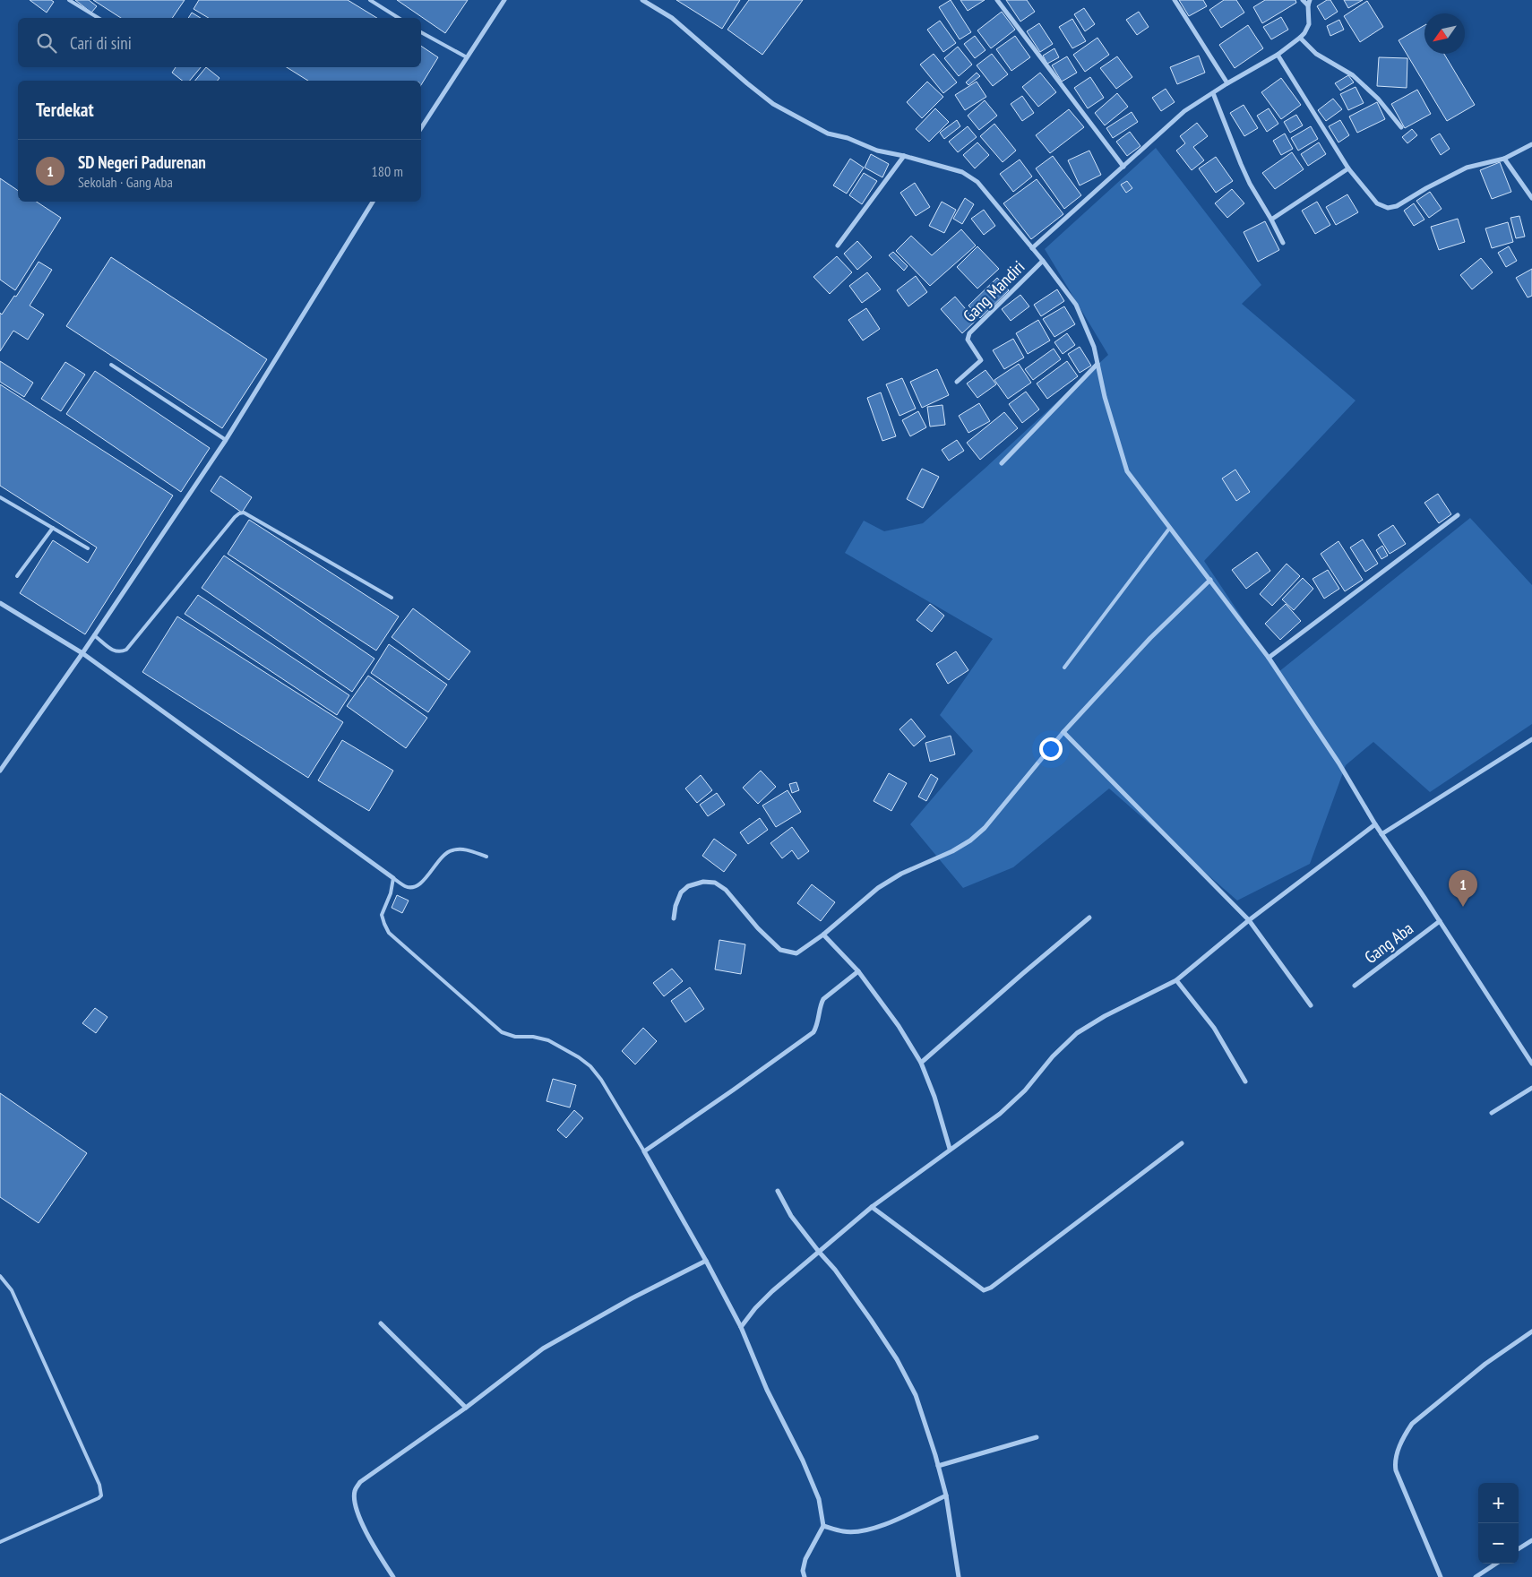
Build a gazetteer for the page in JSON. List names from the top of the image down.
{
  "streets": {
    "street": ["Gang Mandiri", "Gang Aba"]
  },
  "north": "bottom left",
  "page": {
    "search": "Cari di sini",
    "heading": "Terdekat",
    "list": [
      {
        "mark": "1",
        "name": "SD Negeri Padurenan",
        "note": "Sekolah · Gang Aba",
        "value": "180 m"
      }
    ],
    "pins": "1",
    "map_buttons": ["+", "−"]
  }
}
